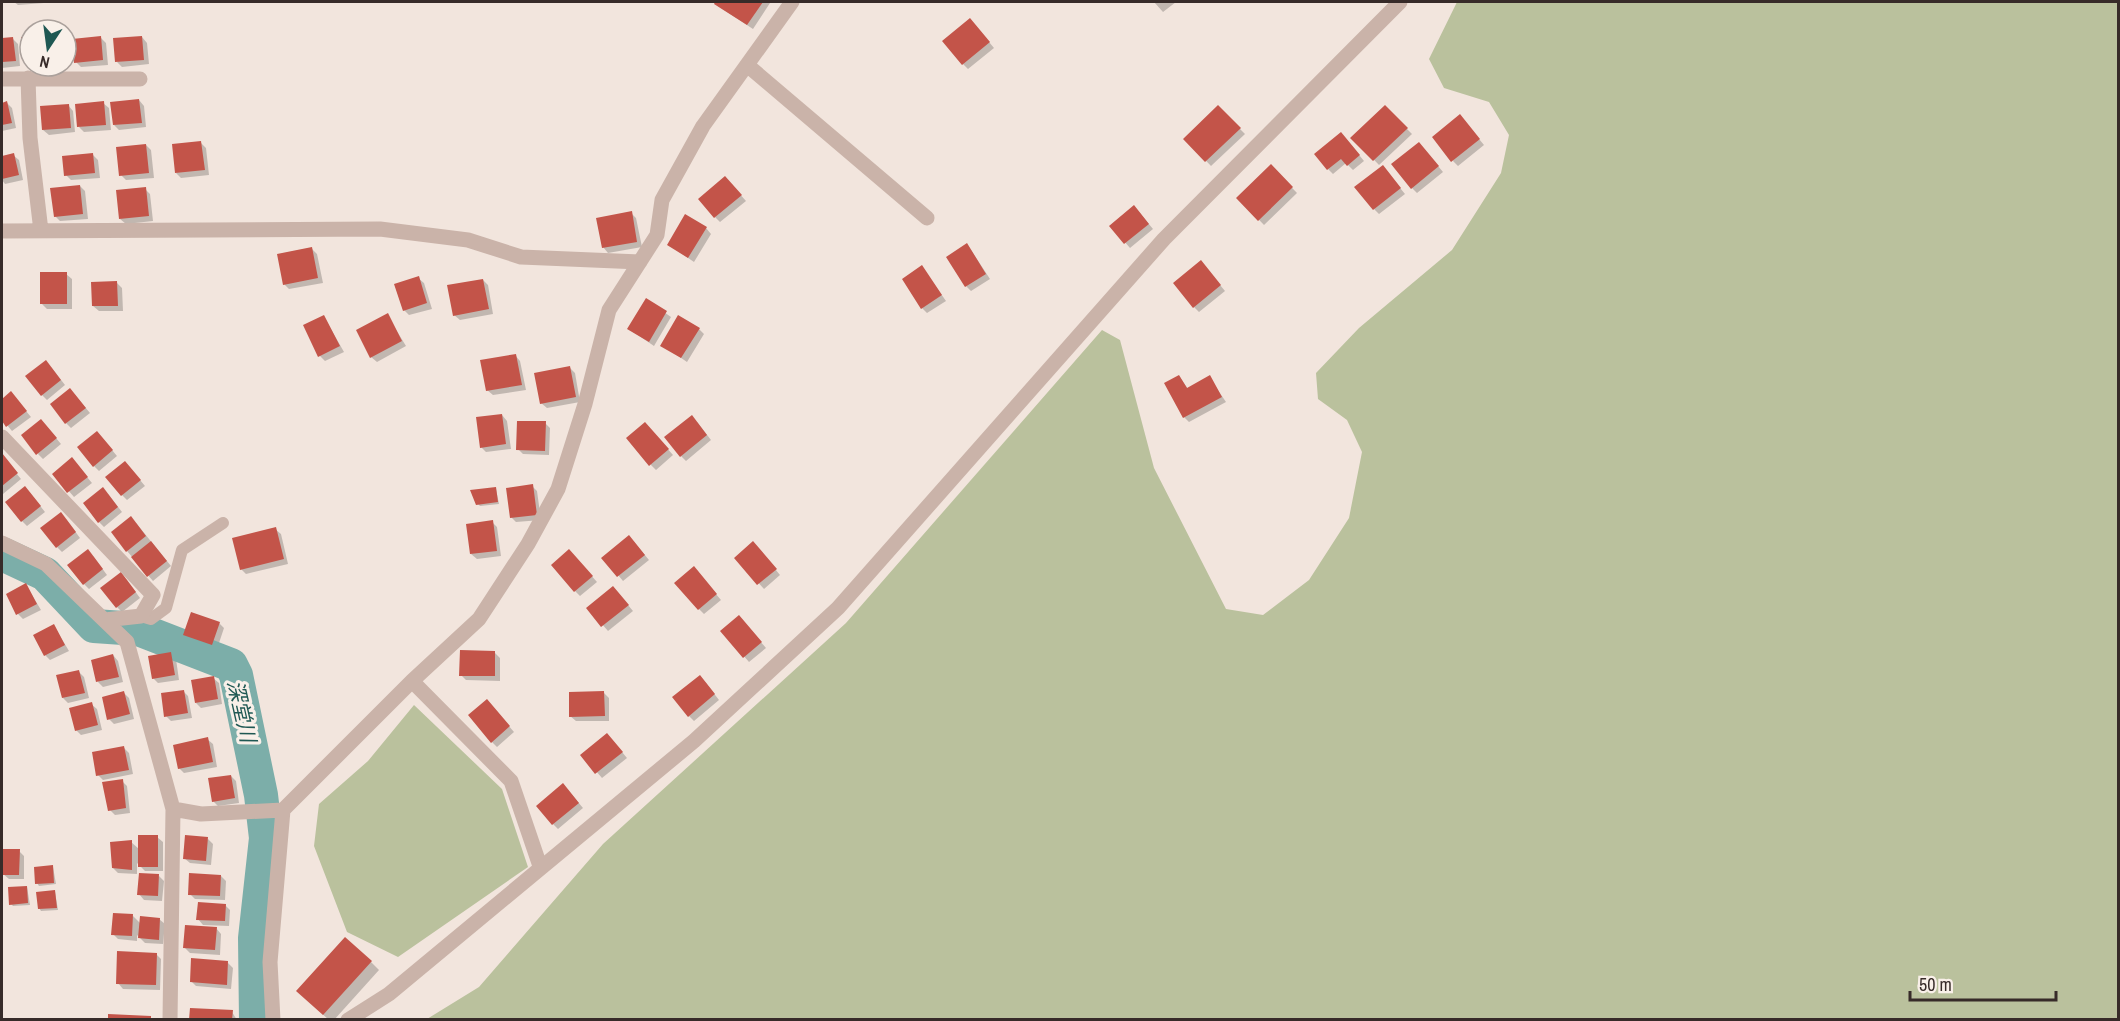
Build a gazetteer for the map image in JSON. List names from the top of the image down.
{
  "water": ["深堂川"],
  "scale_bar": "50 m",
  "north": "bottom"
}
